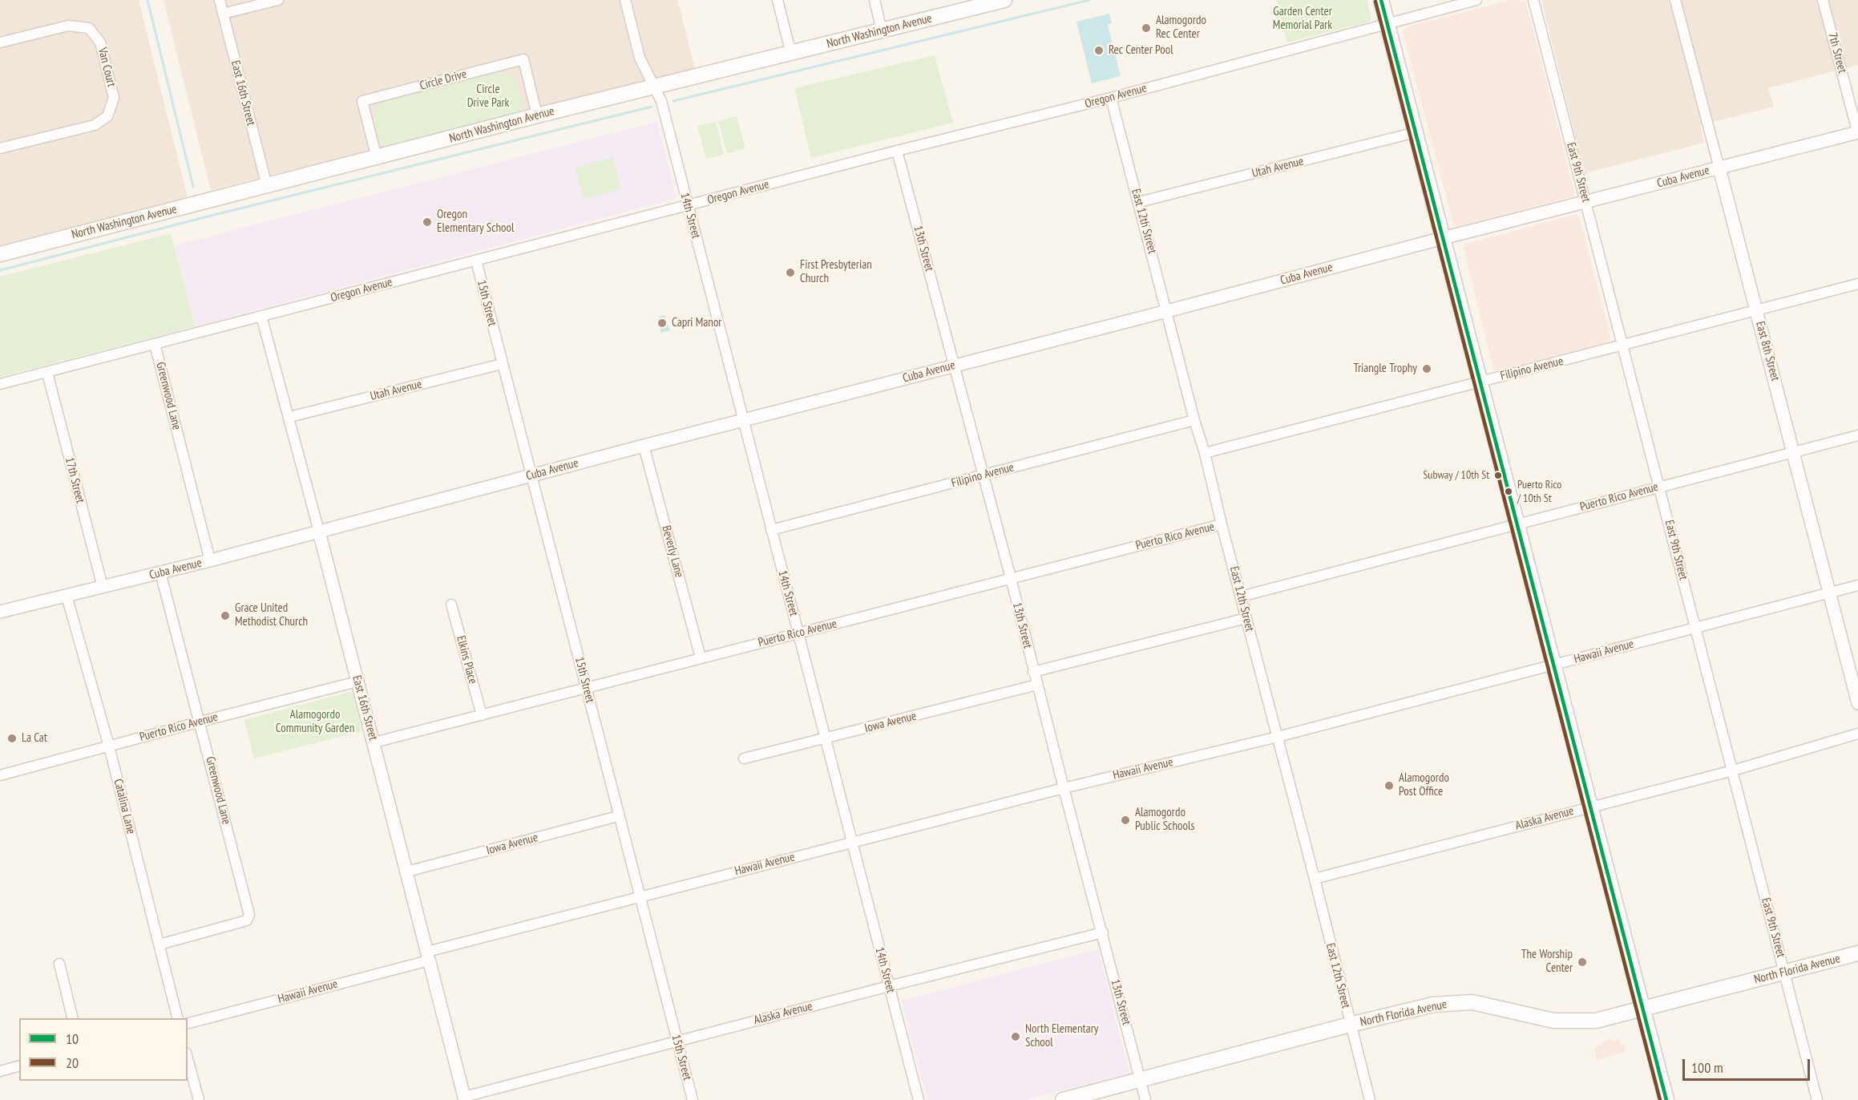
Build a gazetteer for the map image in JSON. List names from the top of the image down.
{
  "streets": {
    "main road": ["North Washington Avenue", "North Florida Avenue"],
    "street": [
      "7th Street",
      "Van Court",
      "Circle Drive",
      "East 16th Street",
      "Oregon Avenue",
      "Utah Avenue",
      "East 9th Street",
      "Cuba Avenue",
      "14th Street",
      "East 12th Street",
      "13th Street",
      "15th Street",
      "East 8th Street",
      "Filipino Avenue",
      "Greenwood Lane",
      "17th Street",
      "Puerto Rico Avenue",
      "Beverly Lane",
      "Hawaii Avenue",
      "Elkins Place",
      "Iowa Avenue",
      "Catalina Lane",
      "Alaska Avenue"
    ]
  },
  "crossings": [
    ["North Washington Avenue", "Circle Drive"],
    ["North Washington Avenue", "East 16th Street"],
    ["North Washington Avenue", "14th Street"],
    ["7th Street", "Cuba Avenue"],
    ["East 16th Street", "Oregon Avenue"],
    ["East 16th Street", "Utah Avenue"],
    ["East 16th Street", "Cuba Avenue"],
    ["East 16th Street", "Puerto Rico Avenue"],
    ["East 16th Street", "Hawaii Avenue"],
    ["East 16th Street", "Iowa Avenue"],
    ["East 16th Street", "Alaska Avenue"],
    ["Oregon Avenue", "14th Street"],
    ["Oregon Avenue", "East 12th Street"],
    ["Oregon Avenue", "13th Street"],
    ["Oregon Avenue", "15th Street"],
    ["Oregon Avenue", "Greenwood Lane"],
    ["Oregon Avenue", "17th Street"],
    ["Utah Avenue", "East 12th Street"],
    ["Utah Avenue", "15th Street"],
    ["East 9th Street", "Cuba Avenue"],
    ["East 9th Street", "Filipino Avenue"],
    ["East 9th Street", "Puerto Rico Avenue"],
    ["East 9th Street", "Hawaii Avenue"],
    ["East 9th Street", "Alaska Avenue"],
    ["East 9th Street", "North Florida Avenue"],
    ["Cuba Avenue", "14th Street"],
    ["Cuba Avenue", "East 12th Street"],
    ["Cuba Avenue", "13th Street"],
    ["Cuba Avenue", "15th Street"],
    ["Cuba Avenue", "East 8th Street"],
    ["Cuba Avenue", "Greenwood Lane"],
    ["Cuba Avenue", "17th Street"],
    ["Cuba Avenue", "Beverly Lane"],
    ["Cuba Avenue", "Catalina Lane"],
    ["14th Street", "Filipino Avenue"],
    ["14th Street", "Puerto Rico Avenue"],
    ["14th Street", "Hawaii Avenue"],
    ["14th Street", "Iowa Avenue"],
    ["14th Street", "Alaska Avenue"],
    ["East 12th Street", "Filipino Avenue"],
    ["East 12th Street", "Puerto Rico Avenue"],
    ["East 12th Street", "Hawaii Avenue"],
    ["East 12th Street", "Alaska Avenue"],
    ["East 12th Street", "North Florida Avenue"],
    ["13th Street", "Filipino Avenue"],
    ["13th Street", "Puerto Rico Avenue"],
    ["13th Street", "Hawaii Avenue"],
    ["13th Street", "Iowa Avenue"],
    ["13th Street", "Alaska Avenue"],
    ["13th Street", "North Florida Avenue"],
    ["15th Street", "Puerto Rico Avenue"],
    ["15th Street", "Hawaii Avenue"],
    ["15th Street", "Iowa Avenue"],
    ["15th Street", "Alaska Avenue"],
    ["East 8th Street", "Filipino Avenue"],
    ["East 8th Street", "Puerto Rico Avenue"],
    ["East 8th Street", "Hawaii Avenue"],
    ["Greenwood Lane", "Puerto Rico Avenue"],
    ["Greenwood Lane", "Catalina Lane"],
    ["Puerto Rico Avenue", "Beverly Lane"],
    ["Puerto Rico Avenue", "Elkins Place"],
    ["Puerto Rico Avenue", "Catalina Lane"]
  ],
  "parks": ["Garden Center Memorial Park", "Circle Drive Park", "Alamogordo Community Garden"],
  "places": [
    "Alamogordo Rec Center",
    "Rec Center Pool",
    "Oregon Elementary School",
    "First Presbyterian Church",
    "Capri Manor",
    "Triangle Trophy",
    "Subway / 10th St",
    "Puerto Rico / 10th St",
    "Grace United Methodist Church",
    "La Cat",
    "Alamogordo Post Office",
    "Alamogordo Public Schools",
    "The Worship Center",
    "North Elementary School"
  ],
  "lines": ["transit line 10", "transit line 20"],
  "legend": ["10", "20"],
  "scale_bar": "100 m"
}
